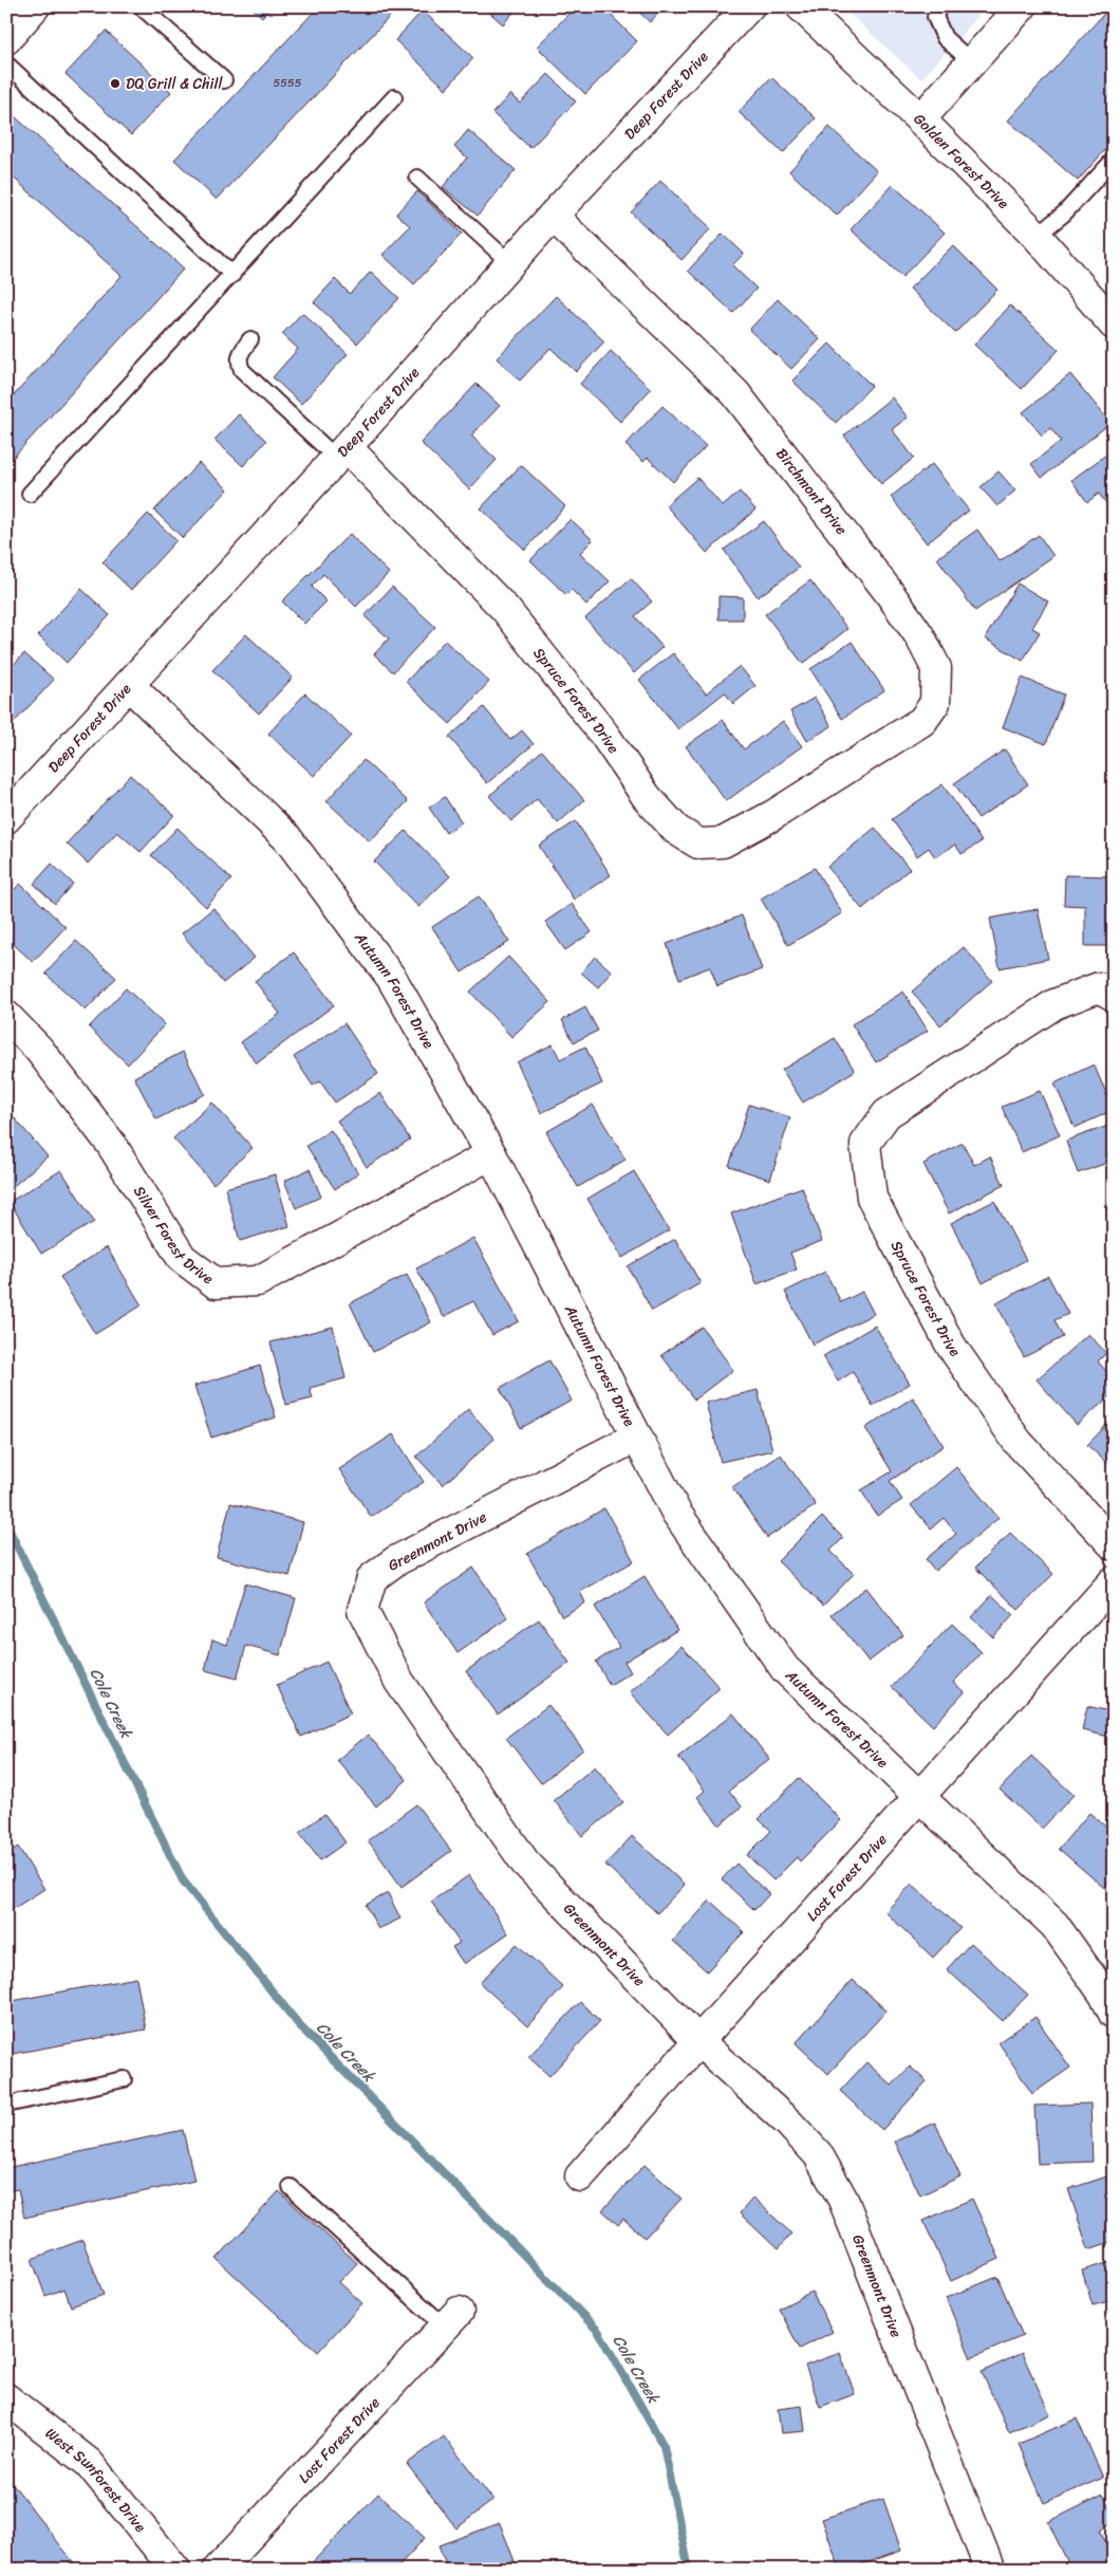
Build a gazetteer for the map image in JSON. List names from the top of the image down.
{
  "streets": {
    "street": [
      "Deep Forest Drive",
      "Golden Forest Drive",
      "Birchmont Drive",
      "Spruce Forest Drive",
      "Autumn Forest Drive",
      "Silver Forest Drive",
      "Greenmont Drive",
      "Lost Forest Drive",
      "West Sunforest Drive"
    ]
  },
  "crossings": [
    ["Deep Forest Drive", "Birchmont Drive"],
    ["Deep Forest Drive", "Spruce Forest Drive"],
    ["Deep Forest Drive", "Autumn Forest Drive"],
    ["Birchmont Drive", "Spruce Forest Drive"],
    ["Autumn Forest Drive", "Silver Forest Drive"],
    ["Autumn Forest Drive", "Greenmont Drive"],
    ["Autumn Forest Drive", "Lost Forest Drive"],
    ["Greenmont Drive", "Lost Forest Drive"]
  ],
  "water": ["Cole Creek"],
  "places": ["DQ Grill & Chill"],
  "house_numbers": ["5555"]
}
